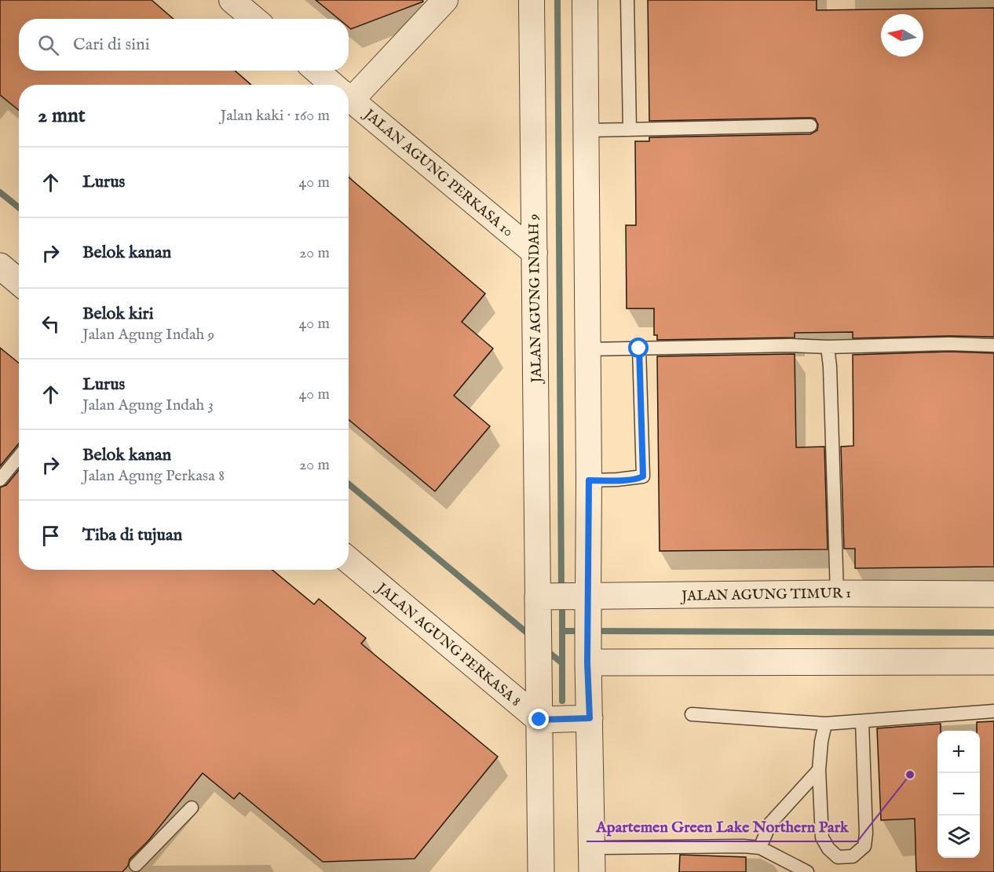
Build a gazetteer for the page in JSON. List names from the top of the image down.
{
  "streets": {
    "street": [
      "JALAN AGUNG PERKASA 10",
      "JALAN AGUNG INDAH 9",
      "JALAN AGUNG TIMUR 1",
      "JALAN AGUNG PERKASA 8"
    ]
  },
  "crossings": [
    ["JALAN AGUNG PERKASA 10", "JALAN AGUNG INDAH 9"],
    ["JALAN AGUNG INDAH 9", "JALAN AGUNG TIMUR 1"]
  ],
  "places": ["Apartemen Green Lake Northern Park"],
  "north": "left",
  "page": {
    "search": "Cari di sini",
    "heading": ["2 mnt", "Jalan kaki · 160 m"],
    "list": [
      ["Lurus", "40 m"],
      ["Belok kanan", "20 m"],
      ["Belok kiri", "Jalan Agung Indah 9", "40 m"],
      ["Lurus", "Jalan Agung Indah 3", "40 m"],
      ["Belok kanan", "Jalan Agung Perkasa 8", "20 m"],
      "Tiba di tujuan"
    ],
    "map_buttons": ["+", "−"]
  }
}
